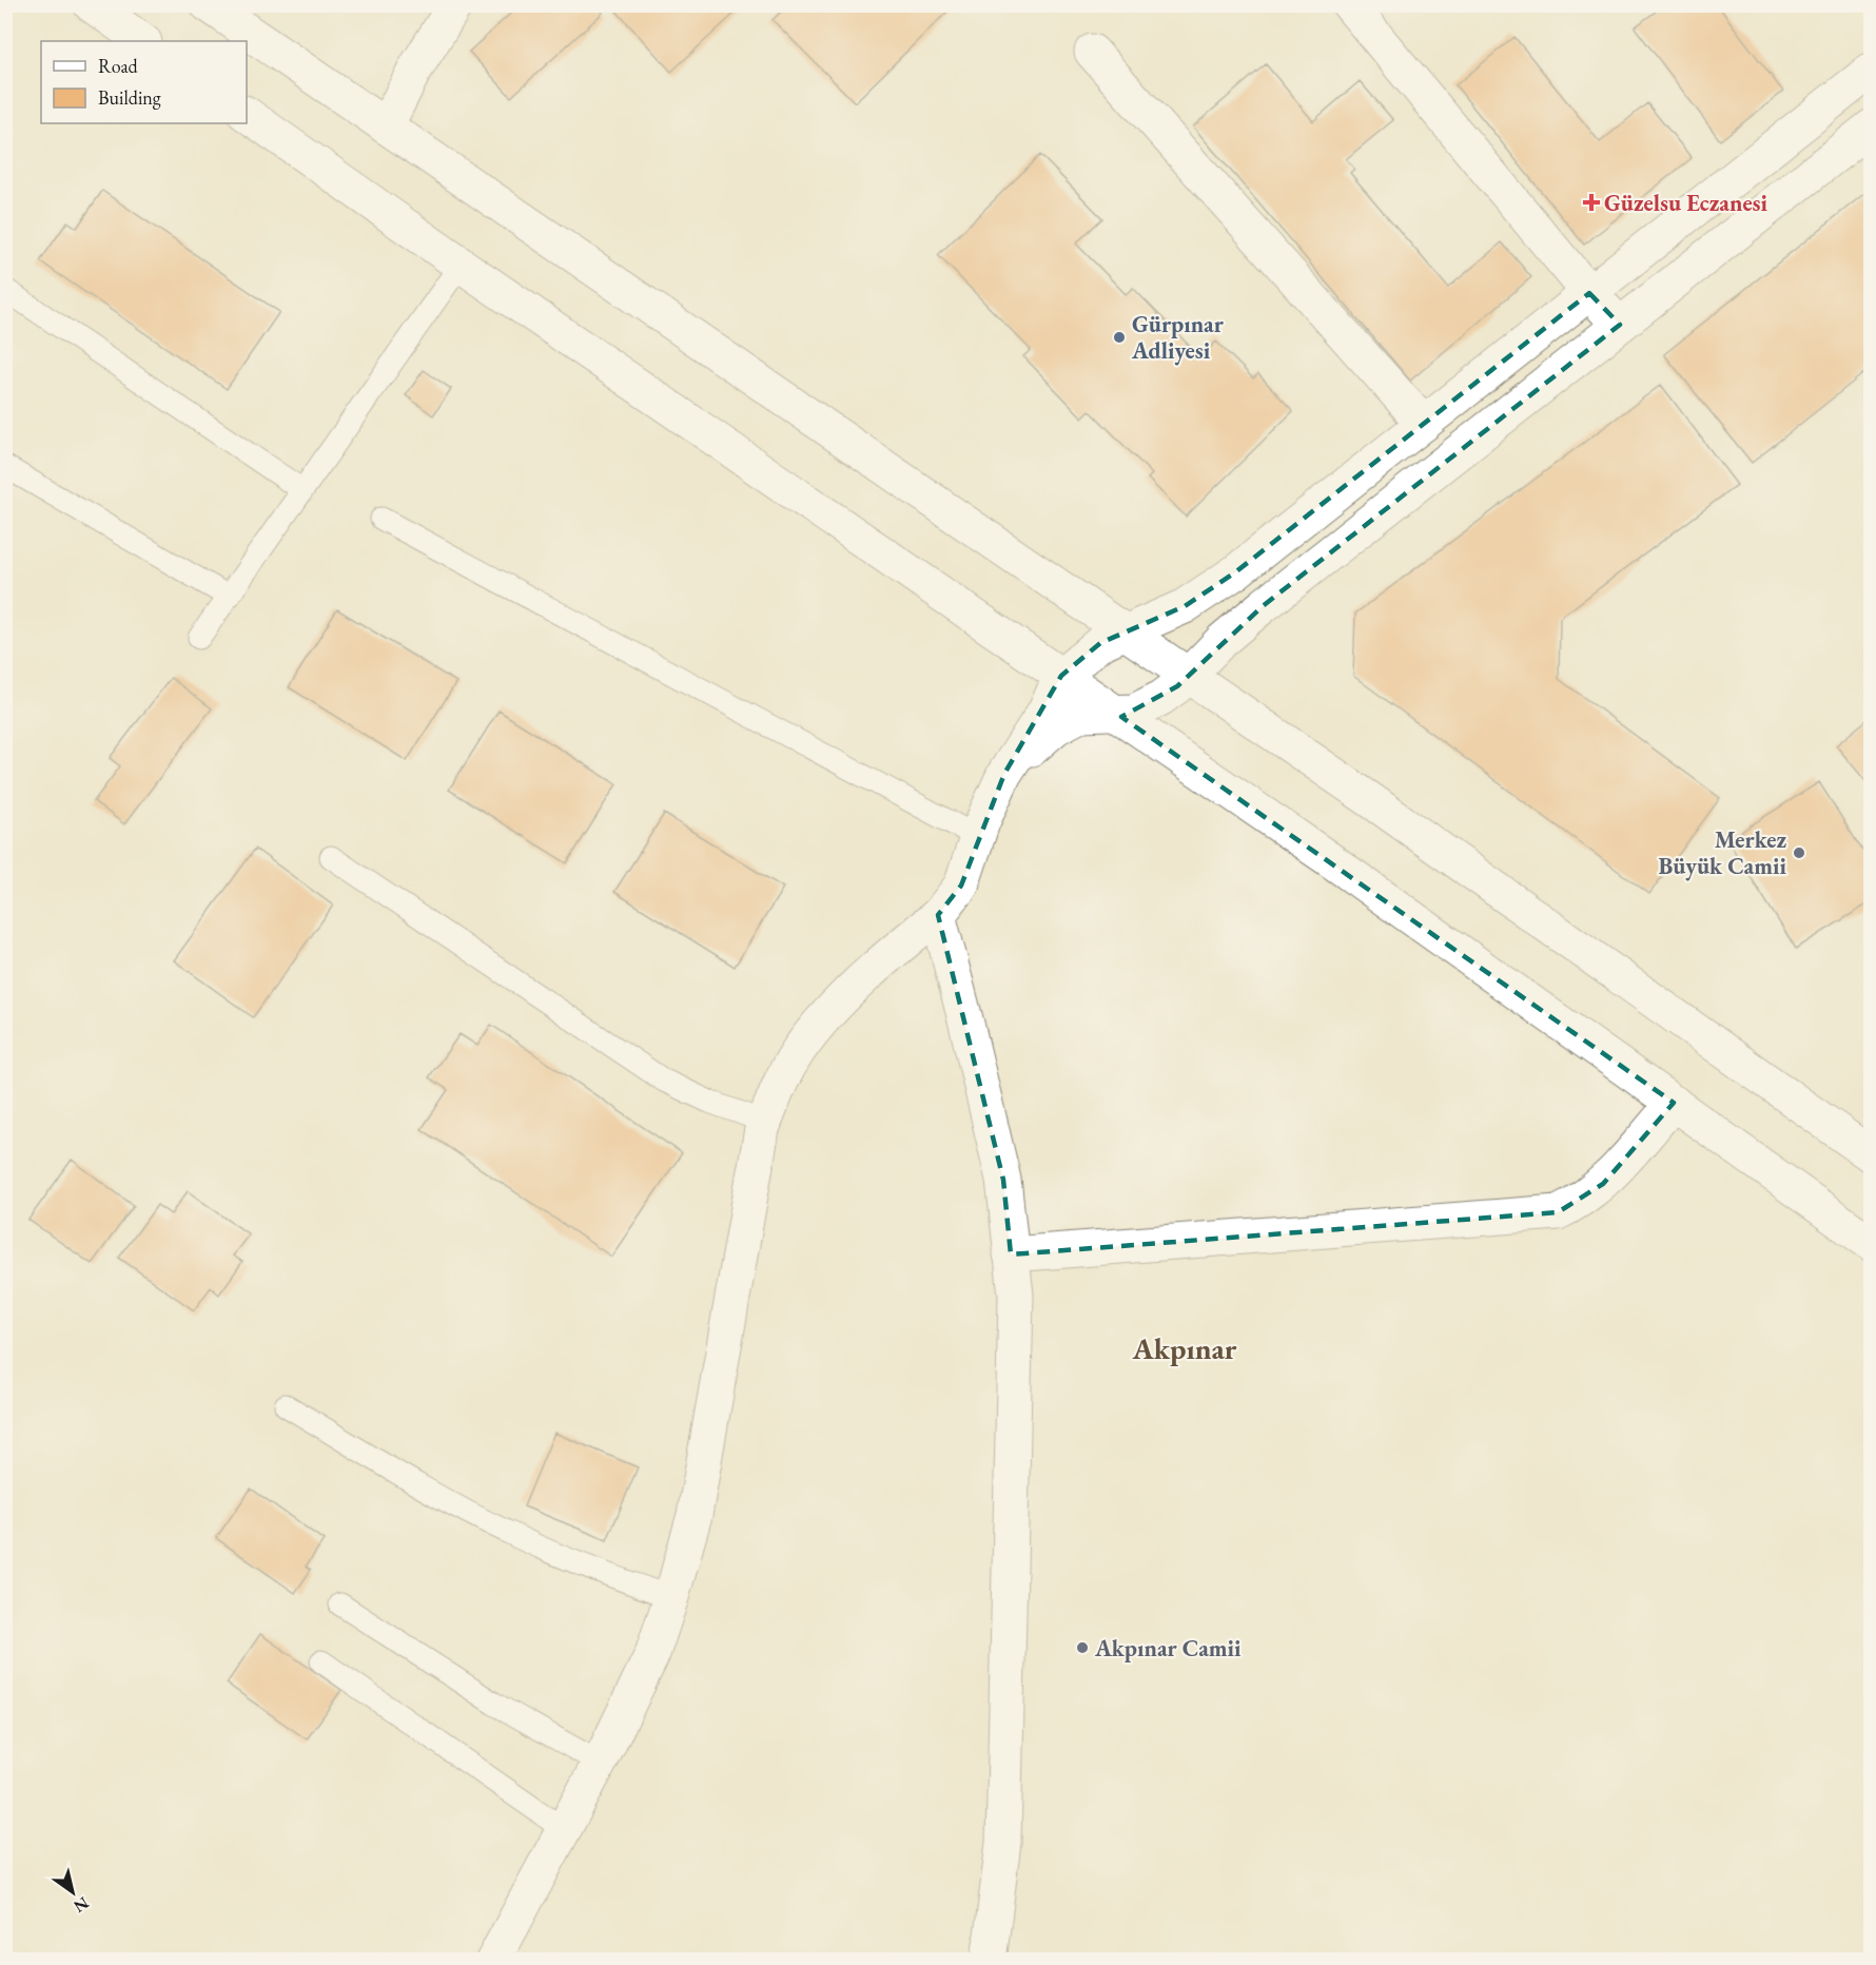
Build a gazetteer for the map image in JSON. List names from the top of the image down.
{
  "districts": ["Akpınar"],
  "places": {
    "health": ["Güzelsu Eczanesi"],
    "other": ["Gürpınar Adliyesi", "Merkez Büyük Camii", "Akpınar Camii"]
  },
  "legend": ["Road", "Building"],
  "north": "bottom right"
}
